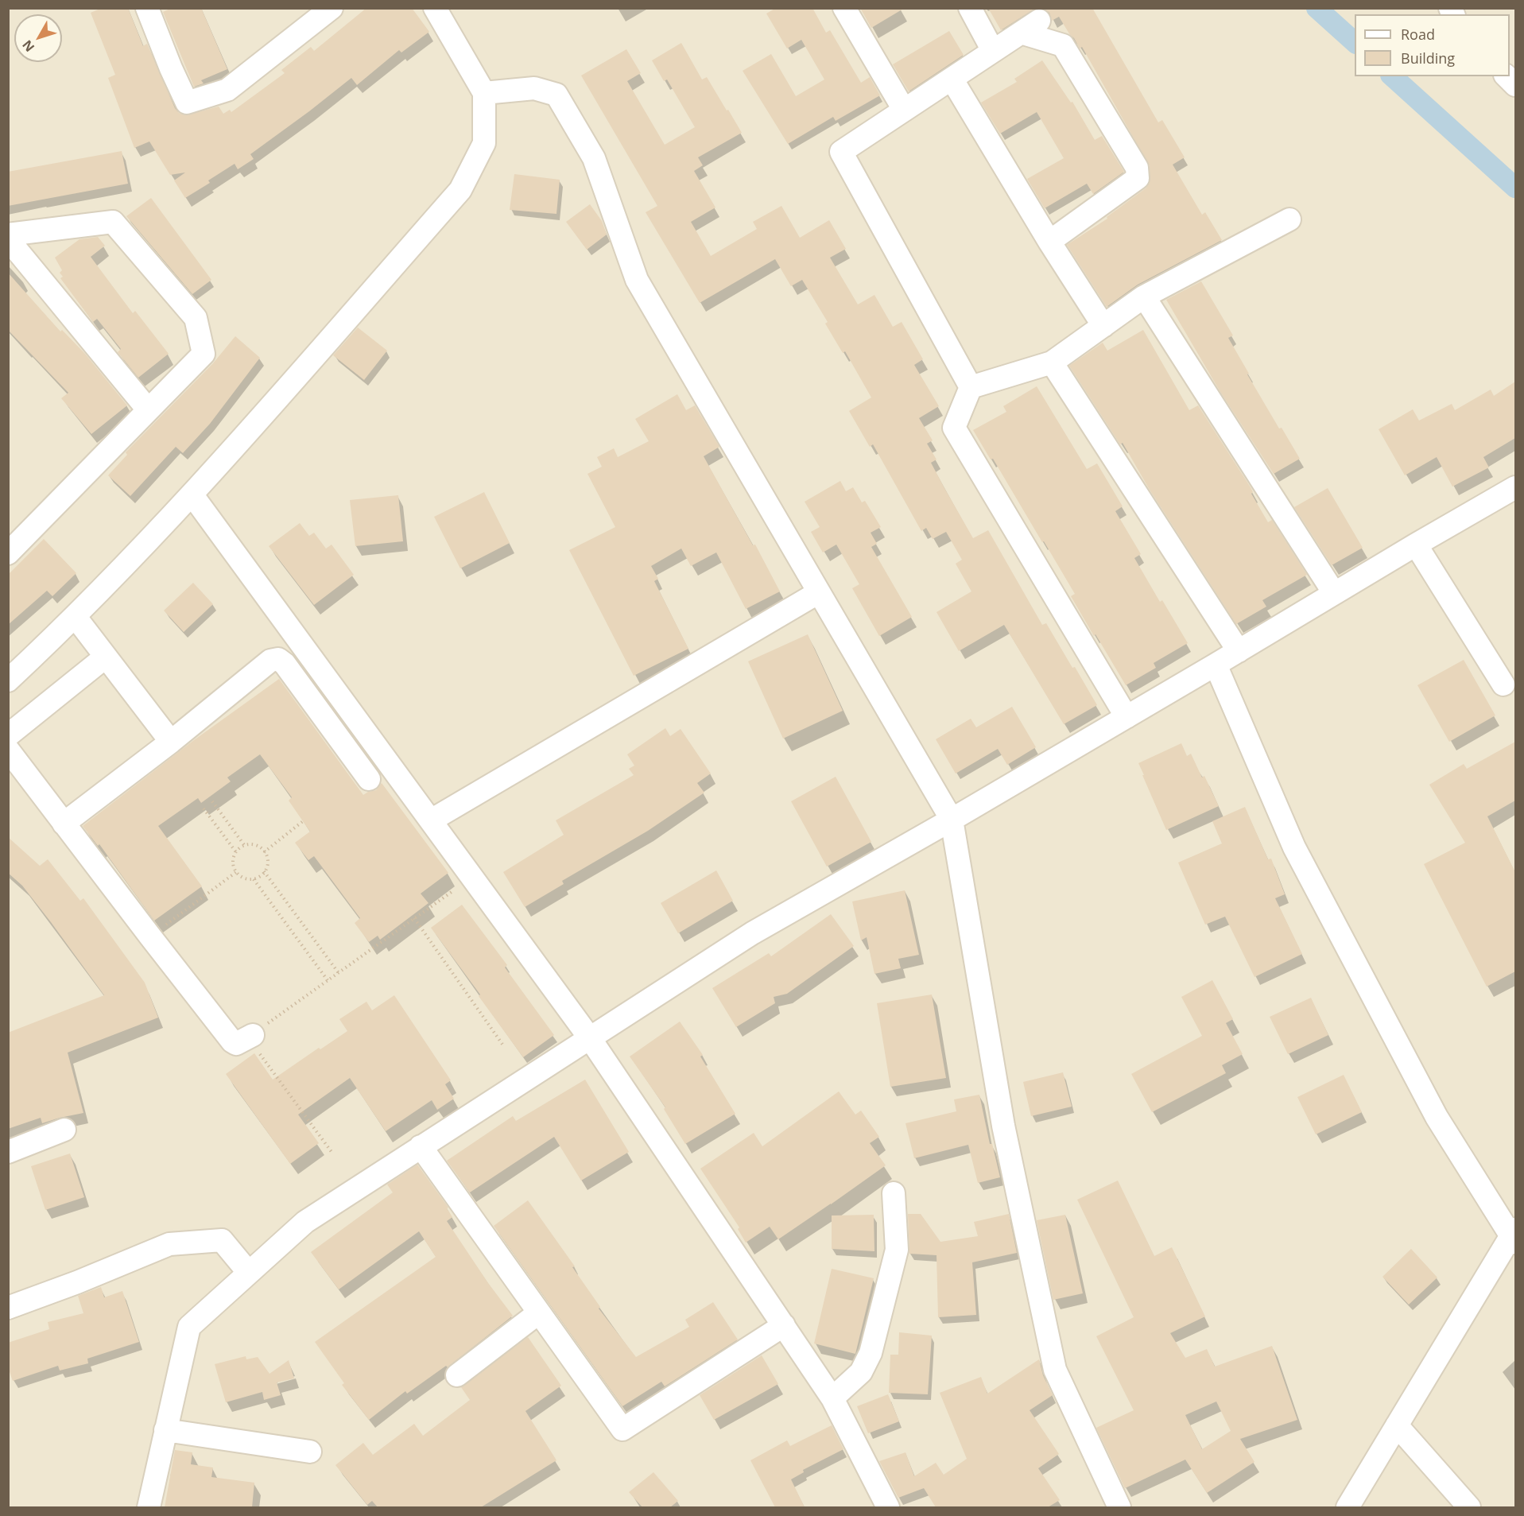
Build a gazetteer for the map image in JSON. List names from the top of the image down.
{
  "legend": ["Road", "Building"],
  "north": "bottom left"
}
